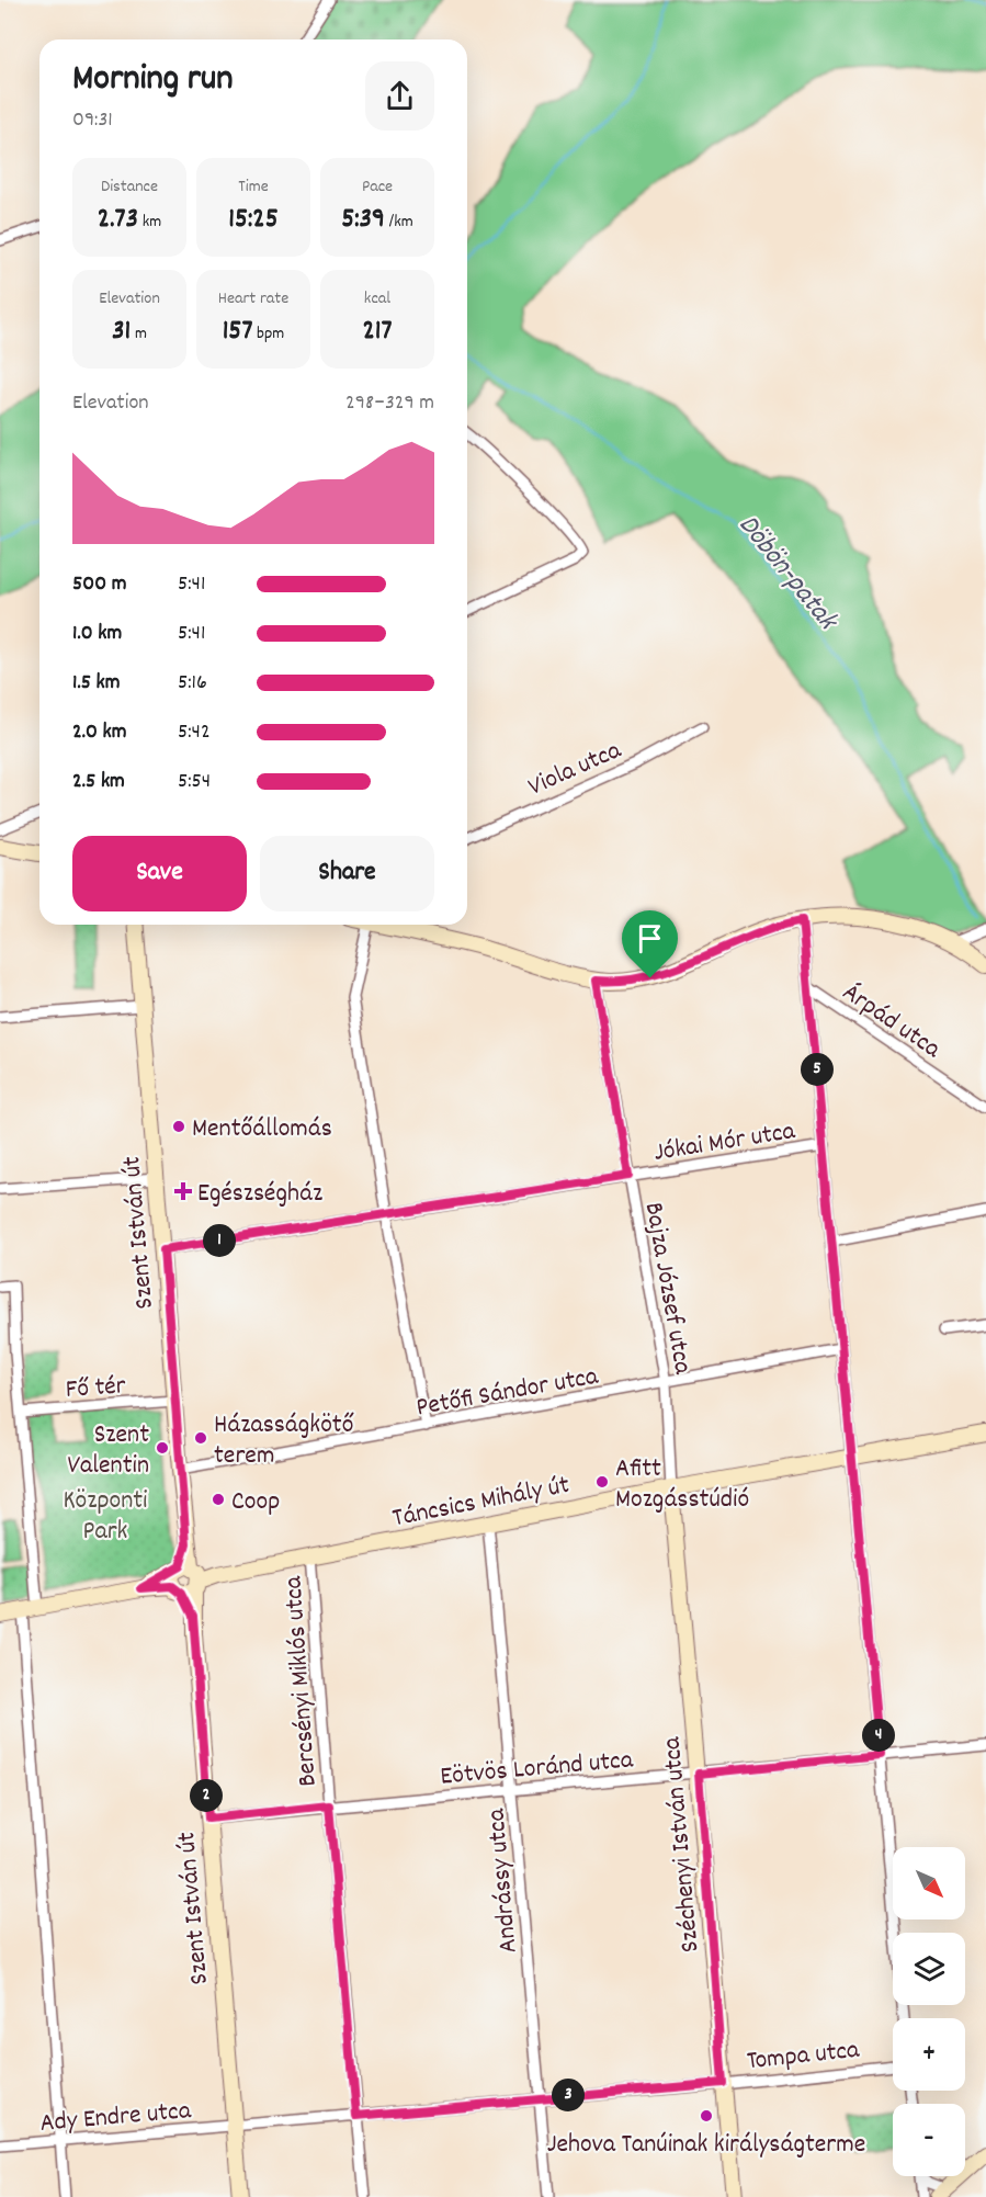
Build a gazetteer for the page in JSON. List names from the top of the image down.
{
  "streets": {
    "street": [
      "Viola utca",
      "Árpád utca",
      "Jókai Mór utca",
      "Szent István út",
      "Bajza József utca",
      "Fő tér",
      "Petőfi Sándor utca",
      "Táncsics Mihály út",
      "Bercsényi Miklós utca",
      "Eötvös Loránd utca",
      "Széchenyi István utca",
      "Andrássy utca",
      "Tompa utca",
      "Ady Endre utca"
    ]
  },
  "crossings": [
    ["Jókai Mór utca", "Szent István út"],
    ["Jókai Mór utca", "Bajza József utca"],
    ["Szent István út", "Fő tér"],
    ["Szent István út", "Petőfi Sándor utca"],
    ["Szent István út", "Táncsics Mihály út"],
    ["Szent István út", "Eötvös Loránd utca"],
    ["Szent István út", "Tompa utca"],
    ["Szent István út", "Ady Endre utca"],
    ["Bajza József utca", "Petőfi Sándor utca"],
    ["Bajza József utca", "Táncsics Mihály út"],
    ["Bajza József utca", "Széchenyi István utca"],
    ["Táncsics Mihály út", "Bercsényi Miklós utca"],
    ["Táncsics Mihály út", "Széchenyi István utca"],
    ["Táncsics Mihály út", "Andrássy utca"],
    ["Bercsényi Miklós utca", "Eötvös Loránd utca"],
    ["Bercsényi Miklós utca", "Tompa utca"],
    ["Eötvös Loránd utca", "Széchenyi István utca"],
    ["Eötvös Loránd utca", "Andrássy utca"],
    ["Széchenyi István utca", "Tompa utca"],
    ["Andrássy utca", "Tompa utca"],
    ["Tompa utca", "Ady Endre utca"]
  ],
  "water": ["Döbön-patak"],
  "parks": ["Központi Park"],
  "places": {
    "other": [
      "Mentőállomás",
      "Házasságkötő terem",
      "Szent Valentin",
      "Afitt Mozgásstúdió",
      "Coop",
      "Jehova Tanúinak királyságterme"
    ],
    "health": ["Egészségház"]
  },
  "north": "bottom right",
  "page": {
    "heading": ["Morning run", "09:31"],
    "stats": [
      ["Distance", "2.73 km"],
      ["Time", "15:25"],
      ["Pace", "5:39 /km"],
      ["Elevation", "31 m"],
      ["Heart rate", "157 bpm"],
      ["kcal", "217"]
    ],
    "chart": ["Elevation", "298–329 m"],
    "list": [
      {
        "name": "500 m",
        "note": "5:41"
      },
      {
        "name": "1.0 km",
        "note": "5:41"
      },
      {
        "name": "1.5 km",
        "note": "5:16"
      },
      {
        "name": "2.0 km",
        "note": "5:42"
      },
      {
        "name": "2.5 km",
        "note": "5:54"
      }
    ],
    "buttons": ["Save", "Share"],
    "pins": [
      "5",
      "1",
      "4",
      "2",
      "3"
    ],
    "map_buttons": ["+", "−"]
  }
}
